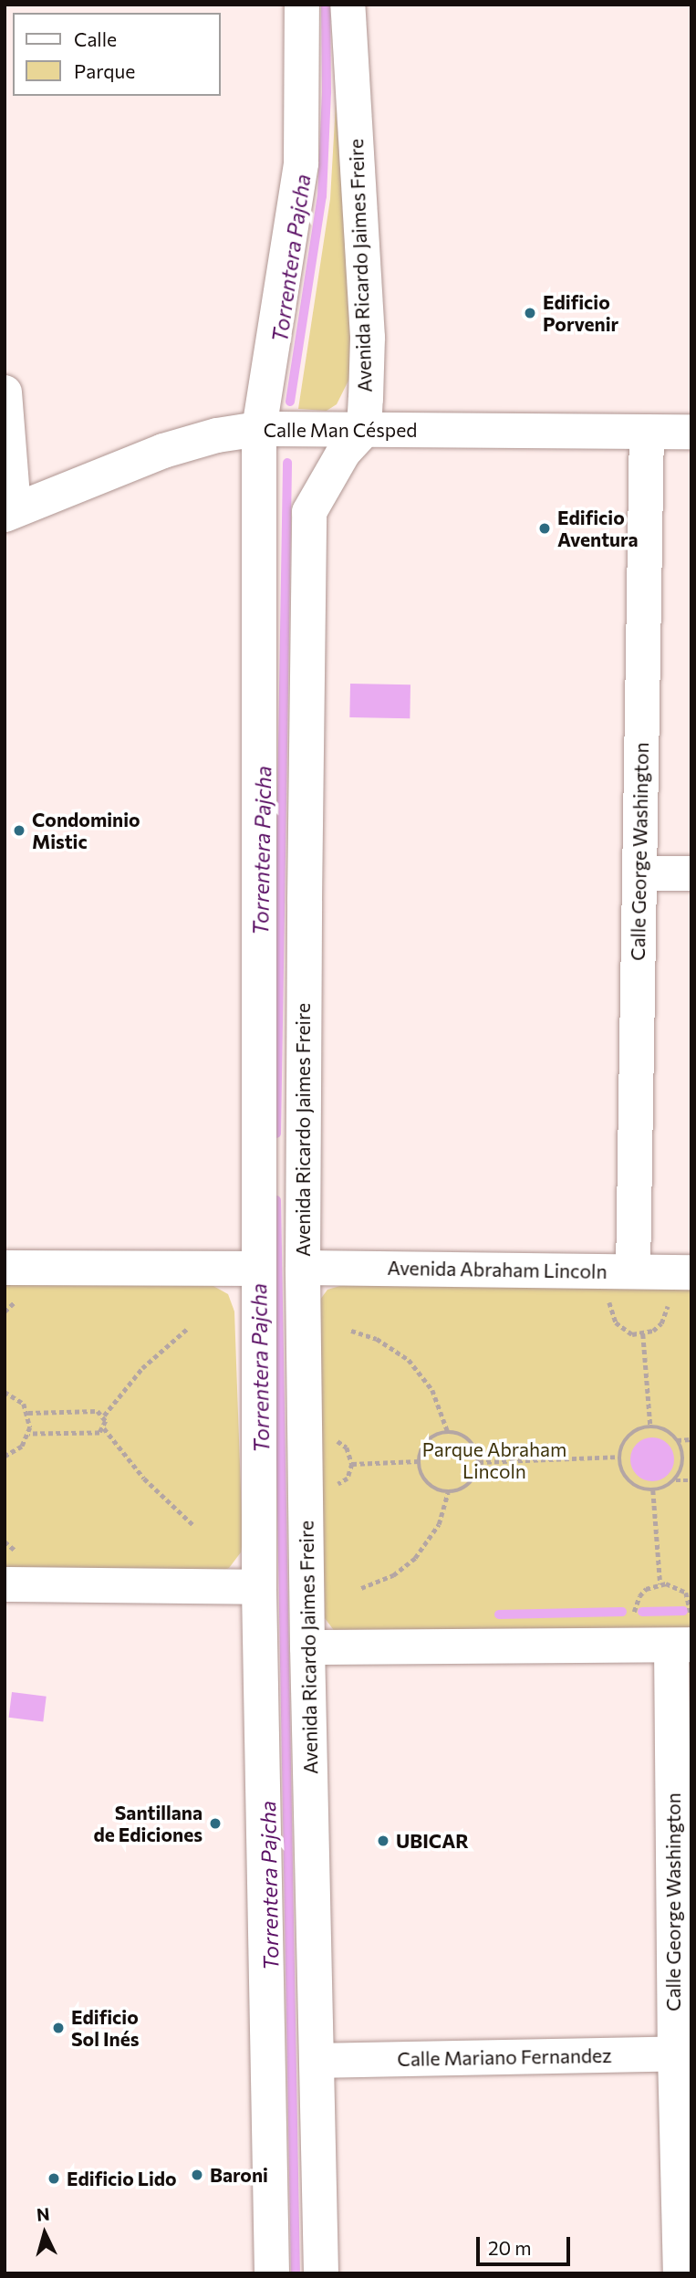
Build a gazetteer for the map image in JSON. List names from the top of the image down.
{
  "streets": {
    "main road": [
      "Avenida Ricardo Jaimes Freire",
      "Calle Man Césped",
      "Calle George Washington",
      "Avenida Abraham Lincoln",
      "Calle Mariano Fernandez"
    ]
  },
  "crossings": [
    ["Avenida Ricardo Jaimes Freire", "Calle Man Césped"],
    ["Avenida Ricardo Jaimes Freire", "Avenida Abraham Lincoln"],
    ["Avenida Ricardo Jaimes Freire", "Calle Mariano Fernandez"],
    ["Calle Man Césped", "Calle George Washington"],
    ["Calle George Washington", "Avenida Abraham Lincoln"],
    ["Calle George Washington", "Calle Mariano Fernandez"]
  ],
  "water": ["Torrentera Pajcha"],
  "parks": ["Parque Abraham Lincoln"],
  "places": [
    "Edificio Porvenir",
    "Edificio Aventura",
    "Condominio Mistic",
    "Santillana de Ediciones",
    "UBICAR",
    "Edificio Sol Inés",
    "Baroni",
    "Edificio Lido"
  ],
  "legend": ["Calle", "Parque"],
  "scale_bar": "20 m",
  "north": "top"
}
